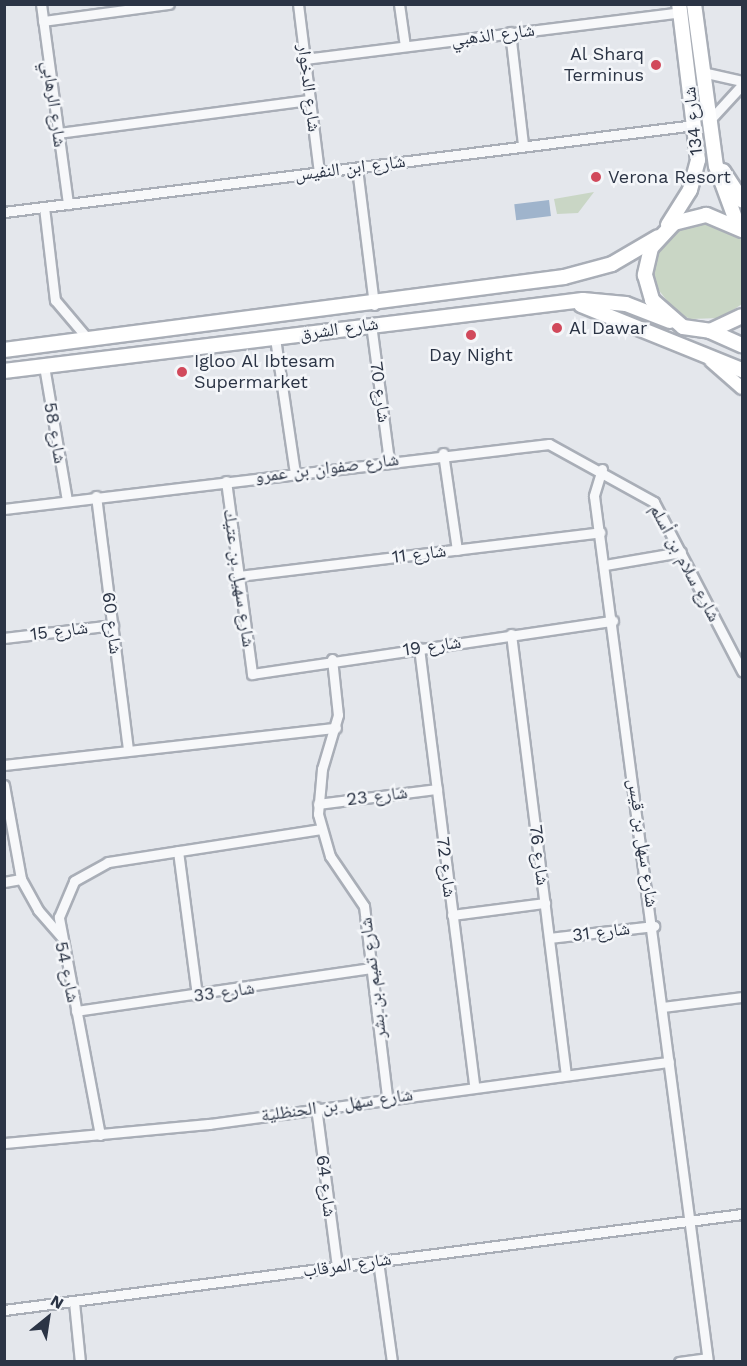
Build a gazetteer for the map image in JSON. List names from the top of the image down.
{
  "streets": {
    "main road": ["شارع 134", "شارع الشرق"],
    "street": [
      "شارع الذهبي",
      "شارع الدخوار",
      "شارع الرهابي",
      "شارع ابن النفيس",
      "شارع 70",
      "شارع 58",
      "شارع صفوان بن عمرو",
      "شارع 11",
      "شارع سلام بن أسلم",
      "شارع سهيل بن عتيك",
      "شارع 60",
      "شارع 15",
      "شارع 19",
      "شارع 23",
      "شارع سهل بن قيس",
      "شارع 76",
      "شارع 72",
      "شارع 31",
      "شارع 54",
      "شارع تميم بن بشر",
      "شارع 33",
      "شارع سهل بن الحنظلية",
      "شارع 64",
      "شارع المرقاب"
    ]
  },
  "crossings": [
    ["شارع الذهبي", "شارع الدخوار"],
    ["شارع الذهبي", "شارع 134"],
    ["شارع الدخوار", "شارع ابن النفيس"],
    ["شارع الرهابي", "شارع ابن النفيس"],
    ["شارع 134", "شارع ابن النفيس"],
    ["شارع 134", "شارع الشرق"],
    ["شارع الشرق", "شارع 70"],
    ["شارع الشرق", "شارع 58"],
    ["شارع 70", "شارع صفوان بن عمرو"],
    ["شارع 58", "شارع صفوان بن عمرو"],
    ["شارع صفوان بن عمرو", "شارع سلام بن أسلم"],
    ["شارع صفوان بن عمرو", "شارع سهيل بن عتيك"],
    ["شارع صفوان بن عمرو", "شارع 60"],
    ["شارع صفوان بن عمرو", "شارع سهل بن قيس"],
    ["شارع 11", "شارع سهيل بن عتيك"],
    ["شارع 11", "شارع سهل بن قيس"],
    ["شارع سهيل بن عتيك", "شارع 19"],
    ["شارع 60", "شارع 15"],
    ["شارع 19", "شارع سهل بن قيس"],
    ["شارع 19", "شارع 76"],
    ["شارع 19", "شارع 72"],
    ["شارع 19", "شارع تميم بن بشر"],
    ["شارع 23", "شارع 72"],
    ["شارع 23", "شارع تميم بن بشر"],
    ["شارع سهل بن قيس", "شارع 31"],
    ["شارع سهل بن قيس", "شارع سهل بن الحنظلية"],
    ["شارع سهل بن قيس", "شارع المرقاب"],
    ["شارع 76", "شارع 31"],
    ["شارع 76", "شارع سهل بن الحنظلية"],
    ["شارع 72", "شارع سهل بن الحنظلية"],
    ["شارع 54", "شارع 33"],
    ["شارع 54", "شارع سهل بن الحنظلية"],
    ["شارع تميم بن بشر", "شارع 33"],
    ["شارع تميم بن بشر", "شارع سهل بن الحنظلية"],
    ["شارع سهل بن الحنظلية", "شارع 64"],
    ["شارع 64", "شارع المرقاب"]
  ],
  "places": [
    "Al Sharq Terminus",
    "Verona Resort",
    "Al Dawar",
    "Day Night",
    "Igloo Al Ibtesam Supermarket"
  ],
  "north": "top right"
}
